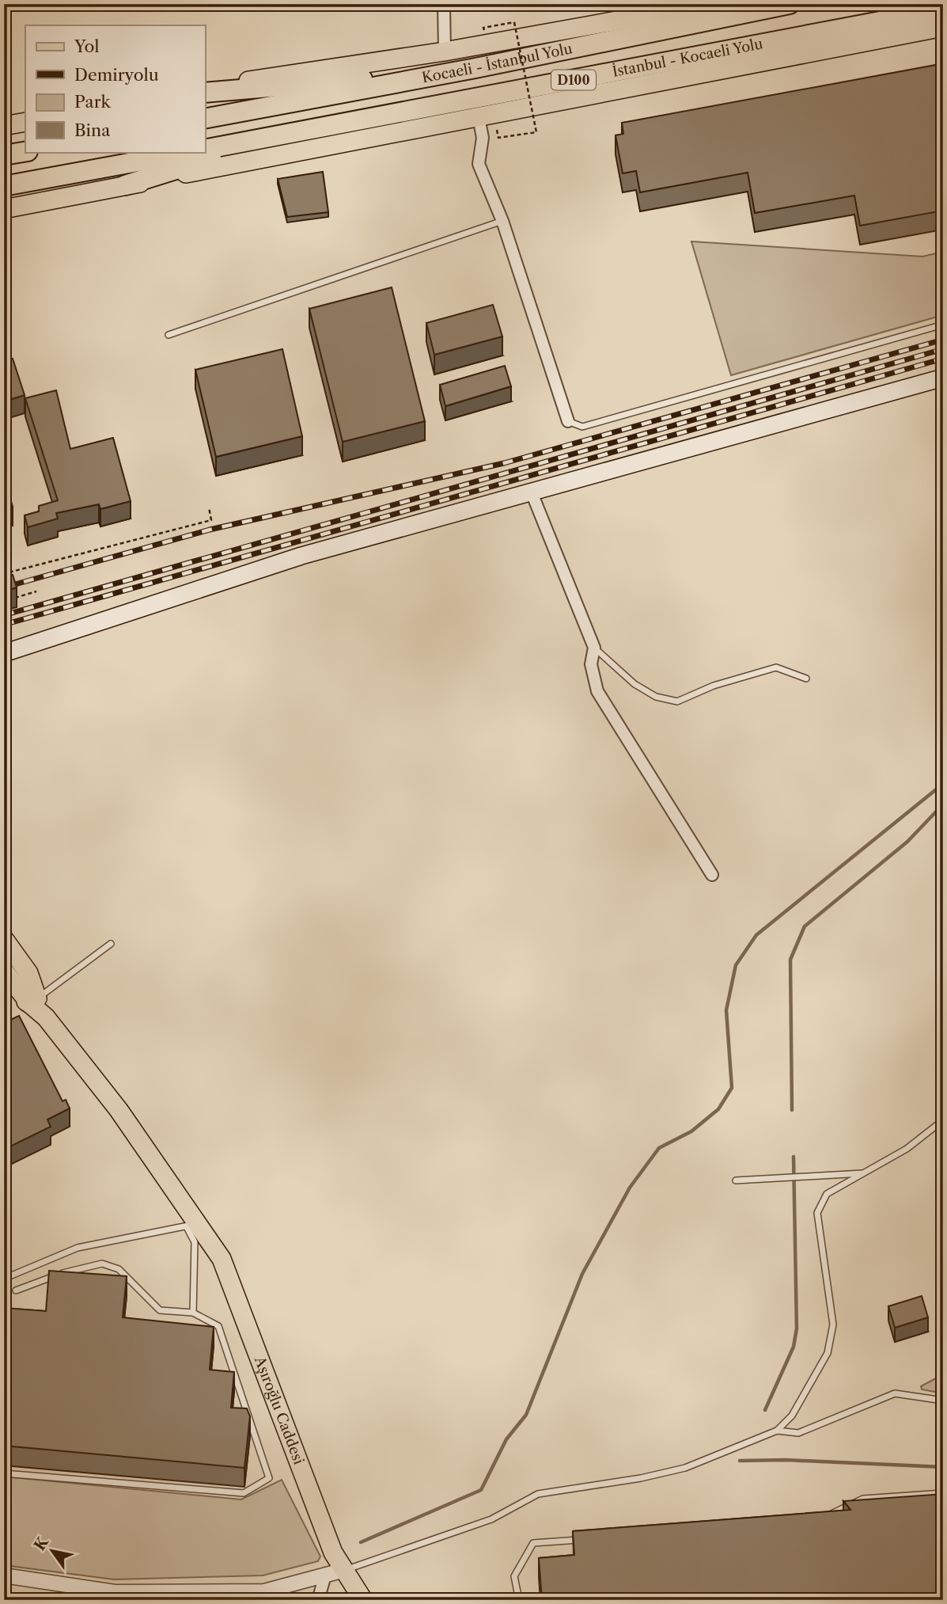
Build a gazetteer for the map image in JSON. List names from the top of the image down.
{
  "streets": {
    "highway": ["İstanbul - Kocaeli Yolu", "Kocaeli - İstanbul Yolu", "D100"],
    "main road": ["Aşıroğlu Caddesi"]
  },
  "legend": [
    "Yol",
    "Demiryolu",
    "Park",
    "Bina"
  ],
  "north": "top left"
}
